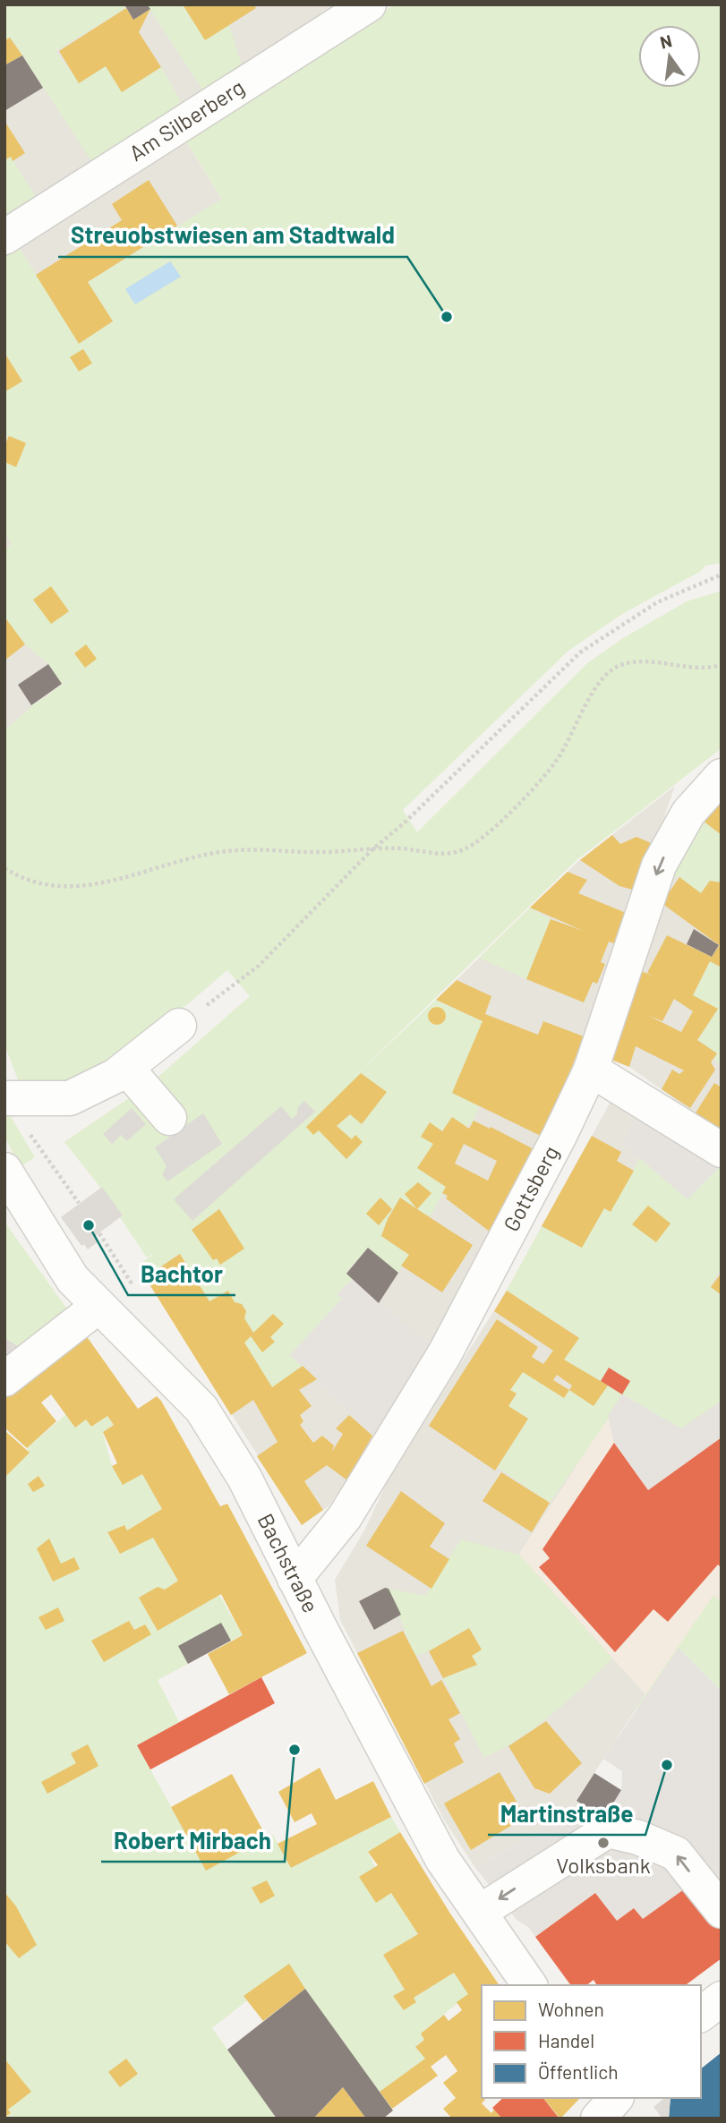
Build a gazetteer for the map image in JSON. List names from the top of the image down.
{
  "streets": {
    "street": ["Am Silberberg", "Gottsberg", "Bachstraße"]
  },
  "crossings": [
    ["Gottsberg", "Bachstraße"]
  ],
  "one_way": ["Gottsberg"],
  "places": [
    "Streuobstwiesen am Stadtwald",
    "Bachtor",
    "Robert Mirbach",
    "Martinstraße",
    "Volksbank"
  ],
  "legend": ["Wohnen", "Handel", "Öffentlich"],
  "north": "top"
}
